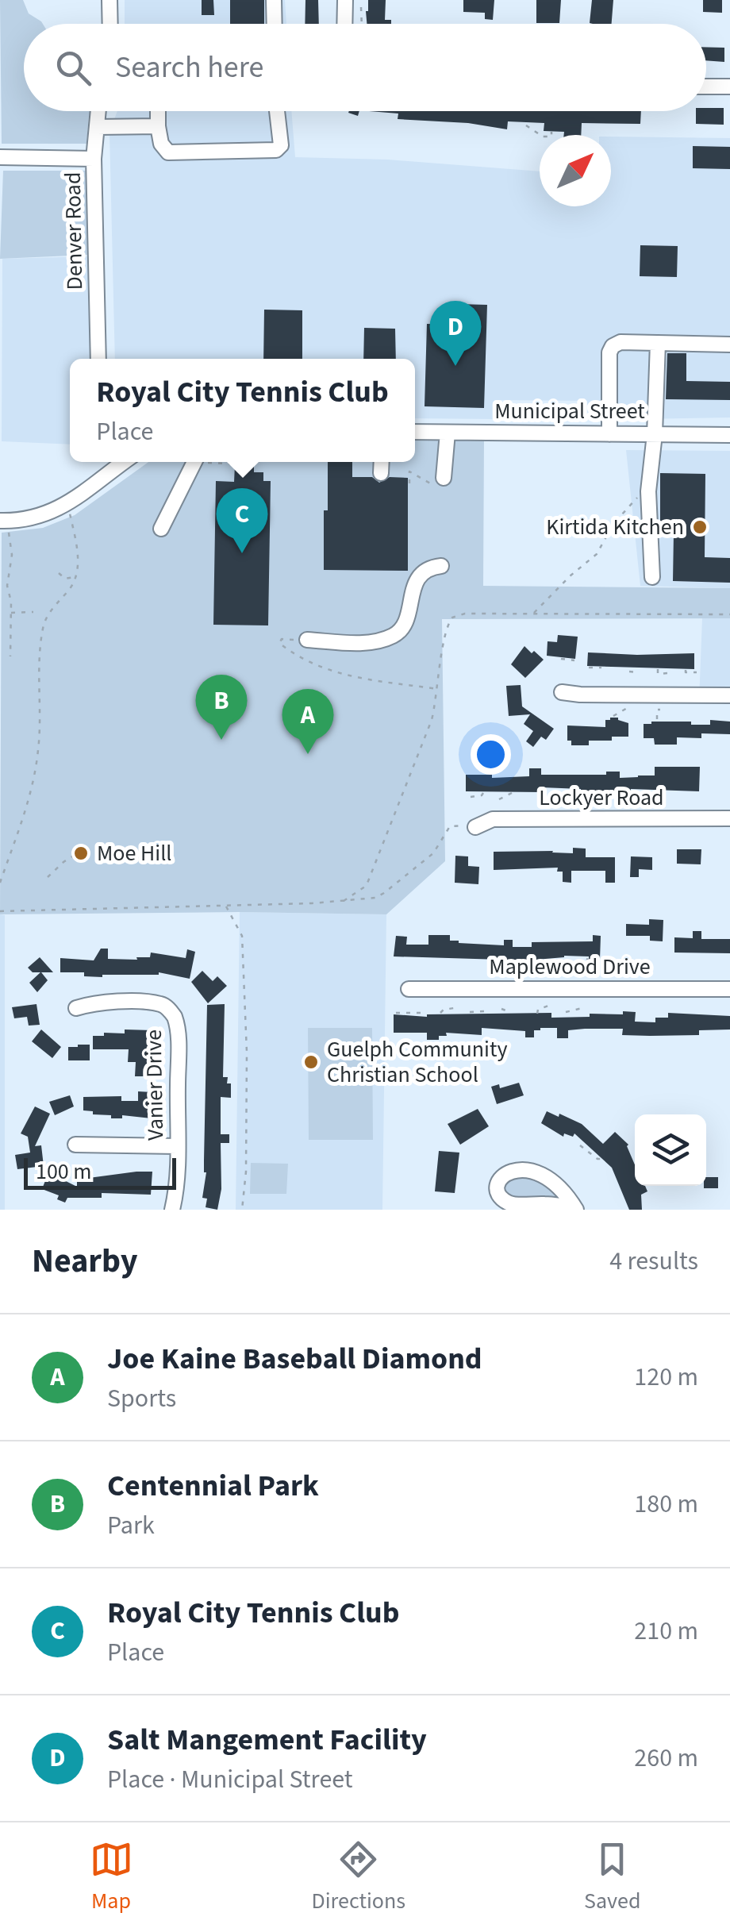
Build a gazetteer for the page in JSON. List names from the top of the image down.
{
  "streets": {
    "street": [
      "Denver Road",
      "Municipal Street",
      "Lockyer Road",
      "Maplewood Drive",
      "Vanier Drive"
    ]
  },
  "places": ["Kirtida Kitchen", "Moe Hill", "Guelph Community Christian School"],
  "scale_bar": "100 m",
  "north": "top right",
  "page": {
    "search": "Search here",
    "pins": [
      "D",
      "C",
      "B",
      "A"
    ],
    "popup": ["Royal City Tennis Club", "Place"],
    "scale": "100 m",
    "heading": ["Nearby", "4 results"],
    "list": [
      {
        "mark": "A",
        "name": "Joe Kaine Baseball Diamond",
        "note": "Sports",
        "value": "120 m"
      },
      {
        "mark": "B",
        "name": "Centennial Park",
        "note": "Park",
        "value": "180 m"
      },
      {
        "mark": "C",
        "name": "Royal City Tennis Club",
        "note": "Place",
        "value": "210 m"
      },
      {
        "mark": "D",
        "name": "Salt Mangement Facility",
        "note": "Place · Municipal Street",
        "value": "260 m"
      }
    ],
    "nav": ["Map", "Directions", "Saved"]
  }
}
